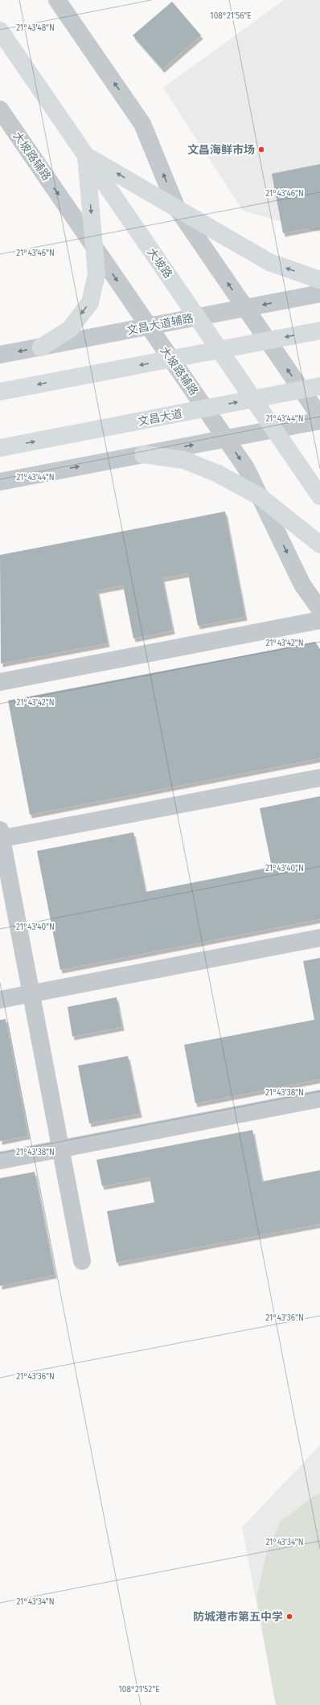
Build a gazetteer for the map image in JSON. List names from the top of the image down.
{
  "streets": {
    "main road": ["大坡路", "文昌大道"],
    "street": ["大坡路辅路", "文昌大道辅路"]
  },
  "crossings": [
    ["大坡路辅路", "文昌大道辅路"],
    ["大坡路辅路", "文昌大道"],
    ["大坡路", "文昌大道辅路"],
    ["大坡路", "文昌大道"]
  ],
  "places": ["文昌海鲜市场", "防城港市第五中学"],
  "coordinates": [
    "108°21'56\"E",
    "21°43'48\"N",
    "21°43'46\"N",
    "21°43'44\"N",
    "21°43'42\"N",
    "21°43'40\"N",
    "21°43'38\"N",
    "21°43'36\"N",
    "21°43'34\"N",
    "108°21'52\"E"
  ]
}
